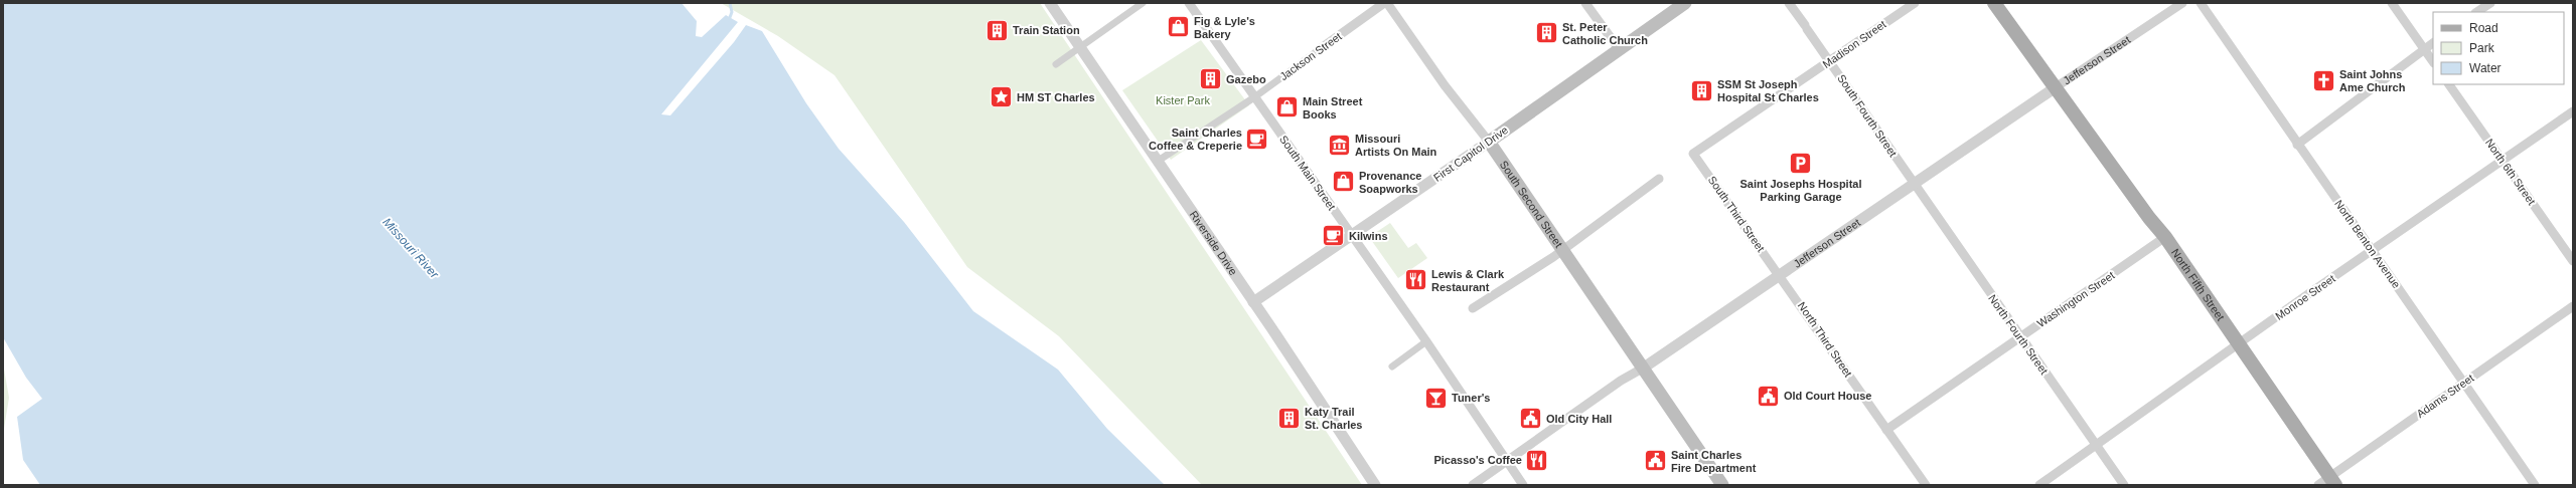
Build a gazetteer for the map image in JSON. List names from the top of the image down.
{
  "streets": {
    "main road": ["First Capitol Drive", "South Second Street", "North Fifth Street"],
    "street": [
      "Madison Street",
      "Jackson Street",
      "Jefferson Street",
      "South Fourth Street",
      "North 6th Street",
      "South Main Street",
      "South Third Street",
      "Riverside Drive",
      "North Benton Avenue",
      "Monroe Street",
      "Washington Street",
      "North Fourth Street",
      "North Third Street",
      "Adams Street"
    ]
  },
  "crossings": [
    ["Madison Street", "South Fourth Street"],
    ["Madison Street", "South Third Street"],
    ["Jackson Street", "South Main Street"],
    ["Jackson Street", "South Second Street"],
    ["Jackson Street", "Riverside Drive"],
    ["Jefferson Street", "South Fourth Street"],
    ["Jefferson Street", "South Main Street"],
    ["Jefferson Street", "South Second Street"],
    ["Jefferson Street", "South Third Street"],
    ["Jefferson Street", "North Fifth Street"],
    ["Jefferson Street", "North Fourth Street"],
    ["Jefferson Street", "North Third Street"],
    ["South Fourth Street", "North Fourth Street"],
    ["First Capitol Drive", "South Main Street"],
    ["First Capitol Drive", "South Second Street"],
    ["First Capitol Drive", "Riverside Drive"],
    ["North 6th Street", "Monroe Street"],
    ["South Third Street", "North Third Street"],
    ["North Benton Avenue", "Monroe Street"],
    ["North Benton Avenue", "Adams Street"],
    ["North Fifth Street", "Monroe Street"],
    ["North Fifth Street", "Washington Street"],
    ["North Fifth Street", "Adams Street"],
    ["Monroe Street", "North Fourth Street"],
    ["Washington Street", "North Fourth Street"],
    ["Washington Street", "North Third Street"]
  ],
  "water": ["Missouri River"],
  "parks": ["Kister Park"],
  "places": {
    "shop": ["Fig & Lyle's Bakery", "Main Street Books", "Provenance Soapworks"],
    "building": [
      "Train Station",
      "St. Peter Catholic Church",
      "Gazebo",
      "SSM St Joseph Hospital St Charles",
      "Katy Trail St. Charles"
    ],
    "church": ["Saint Johns Ame Church"],
    "place": ["HM ST Charles"],
    "cafe": ["Saint Charles Coffee & Creperie", "Kilwins"],
    "museum": ["Missouri Artists On Main"],
    "parking": ["Saint Josephs Hospital Parking Garage"],
    "restaurant": ["Lewis & Clark Restaurant", "Picasso's Coffee"],
    "public building": ["Old Court House", "Old City Hall", "Saint Charles Fire Department"],
    "bar": ["Tuner's"]
  },
  "legend": ["Road", "Park", "Water"]
}
